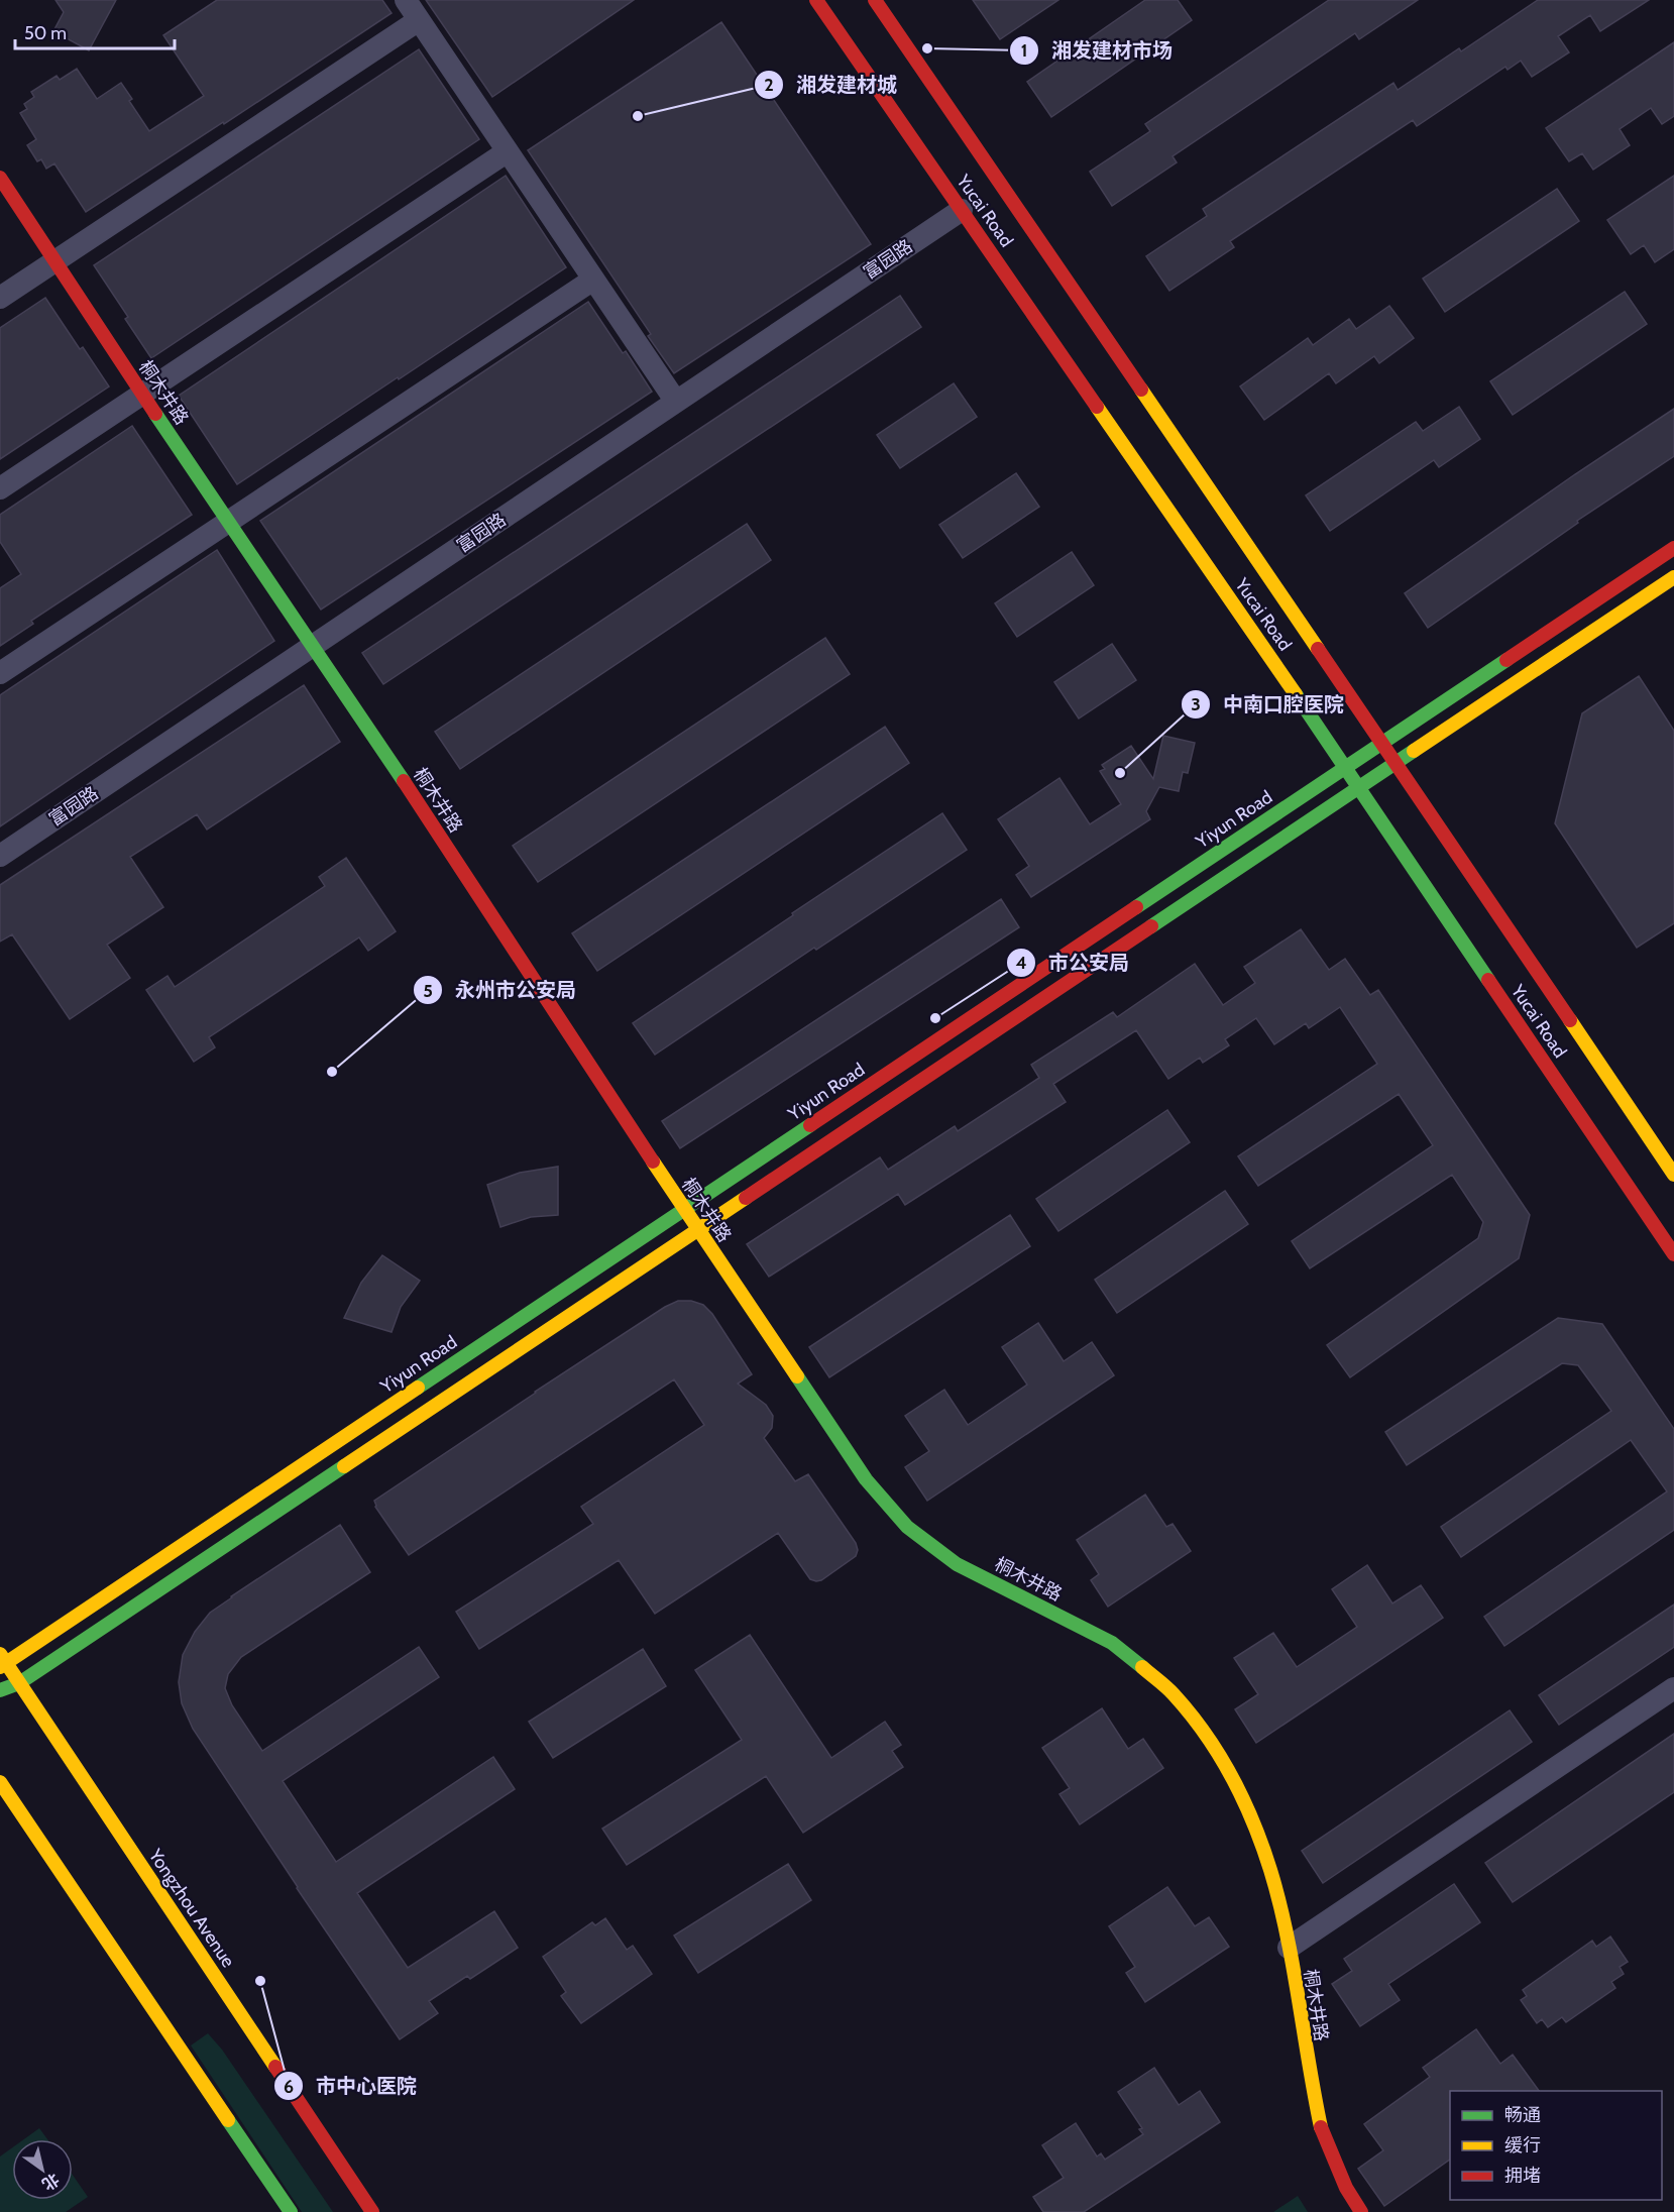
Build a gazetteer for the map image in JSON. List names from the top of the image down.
{
  "streets": {
    "street": [
      "Yucai Road",
      "富园路",
      "桐木井路",
      "Yiyun Road",
      "Yongzhou Avenue"
    ]
  },
  "crossings": [
    ["Yucai Road", "富园路"],
    ["Yucai Road", "Yiyun Road"],
    ["富园路", "桐木井路"],
    ["桐木井路", "Yiyun Road"],
    ["Yiyun Road", "Yongzhou Avenue"]
  ],
  "places": [
    "湘发建材市场",
    "湘发建材城",
    "中南口腔医院",
    "市公安局",
    "永州市公安局",
    "市中心医院"
  ],
  "legend": ["畅通", "缓行", "拥堵"],
  "scale_bar": "50 m",
  "north": "bottom right"
}
